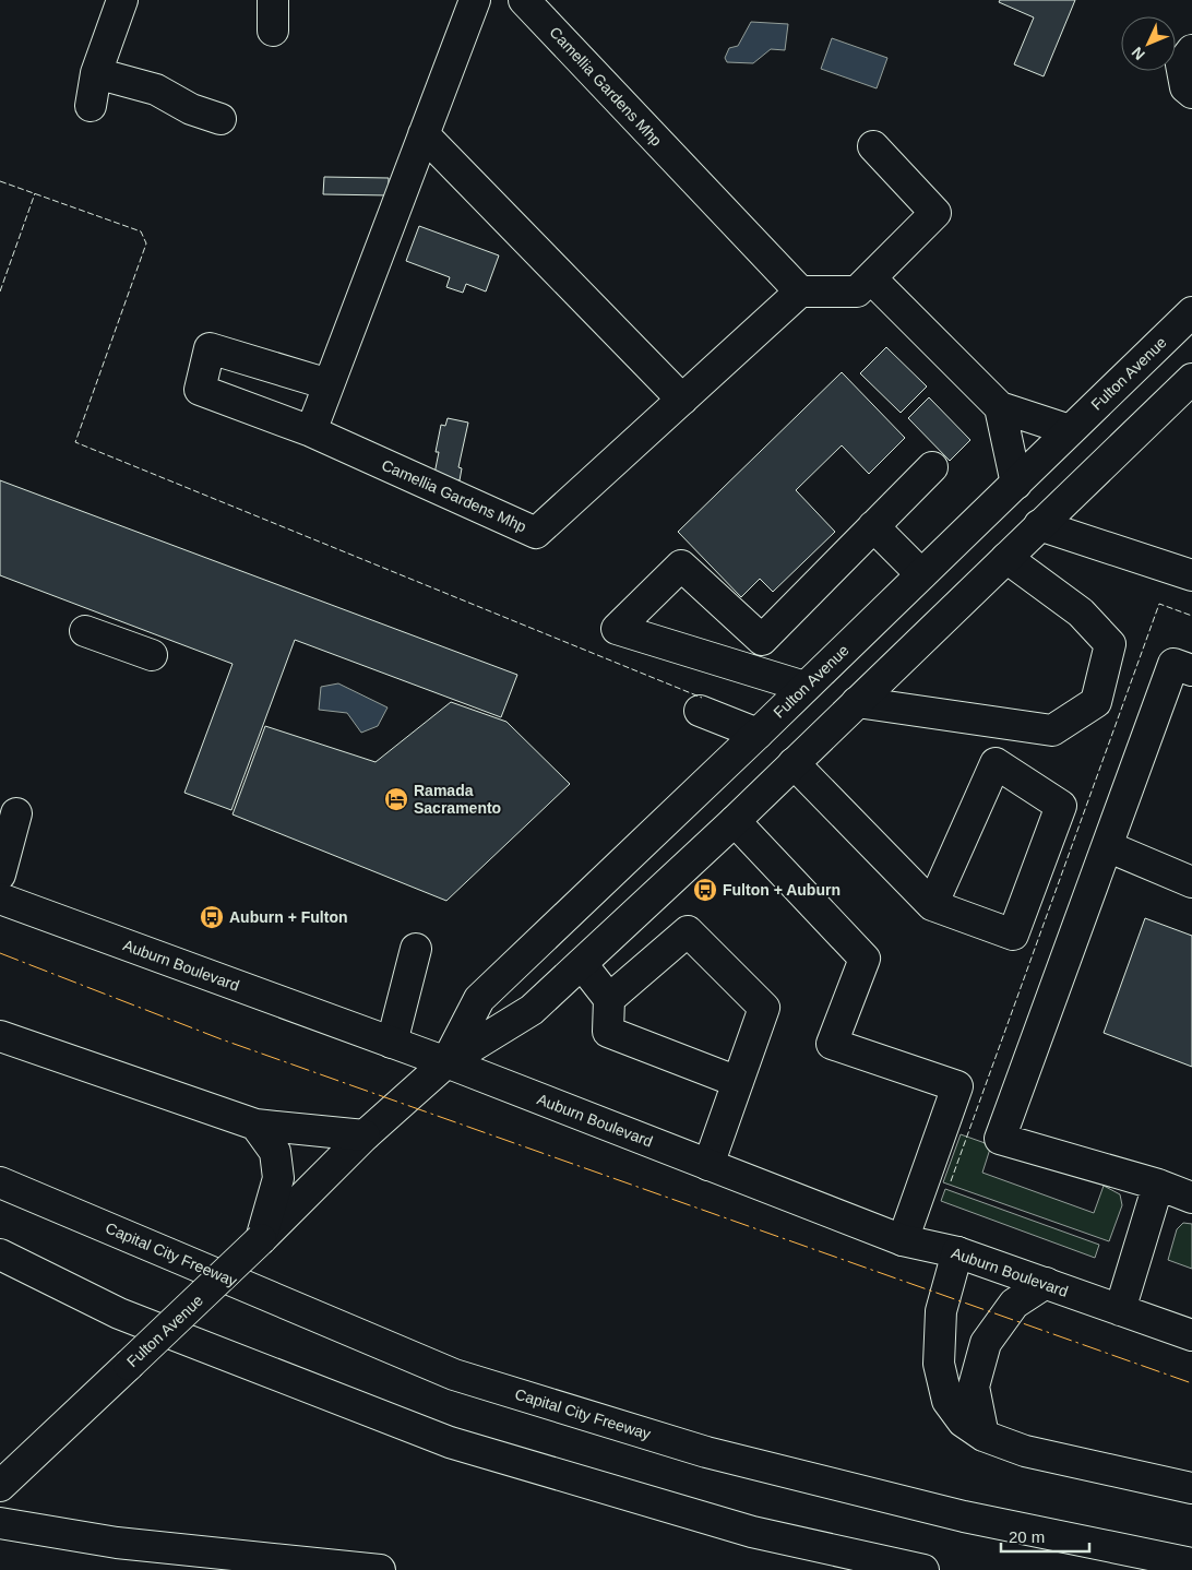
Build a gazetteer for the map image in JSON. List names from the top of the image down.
{
  "streets": {
    "main road": [
      "Camellia Gardens Mhp",
      "Fulton Avenue",
      "Auburn Boulevard",
      "Capital City Freeway"
    ]
  },
  "crossings": [
    ["Fulton Avenue", "Auburn Boulevard"]
  ],
  "places": {
    "hotel": ["Ramada Sacramento"],
    "bus stop": ["Fulton + Auburn", "Auburn + Fulton"]
  },
  "scale_bar": "20 m",
  "north": "bottom left"
}
